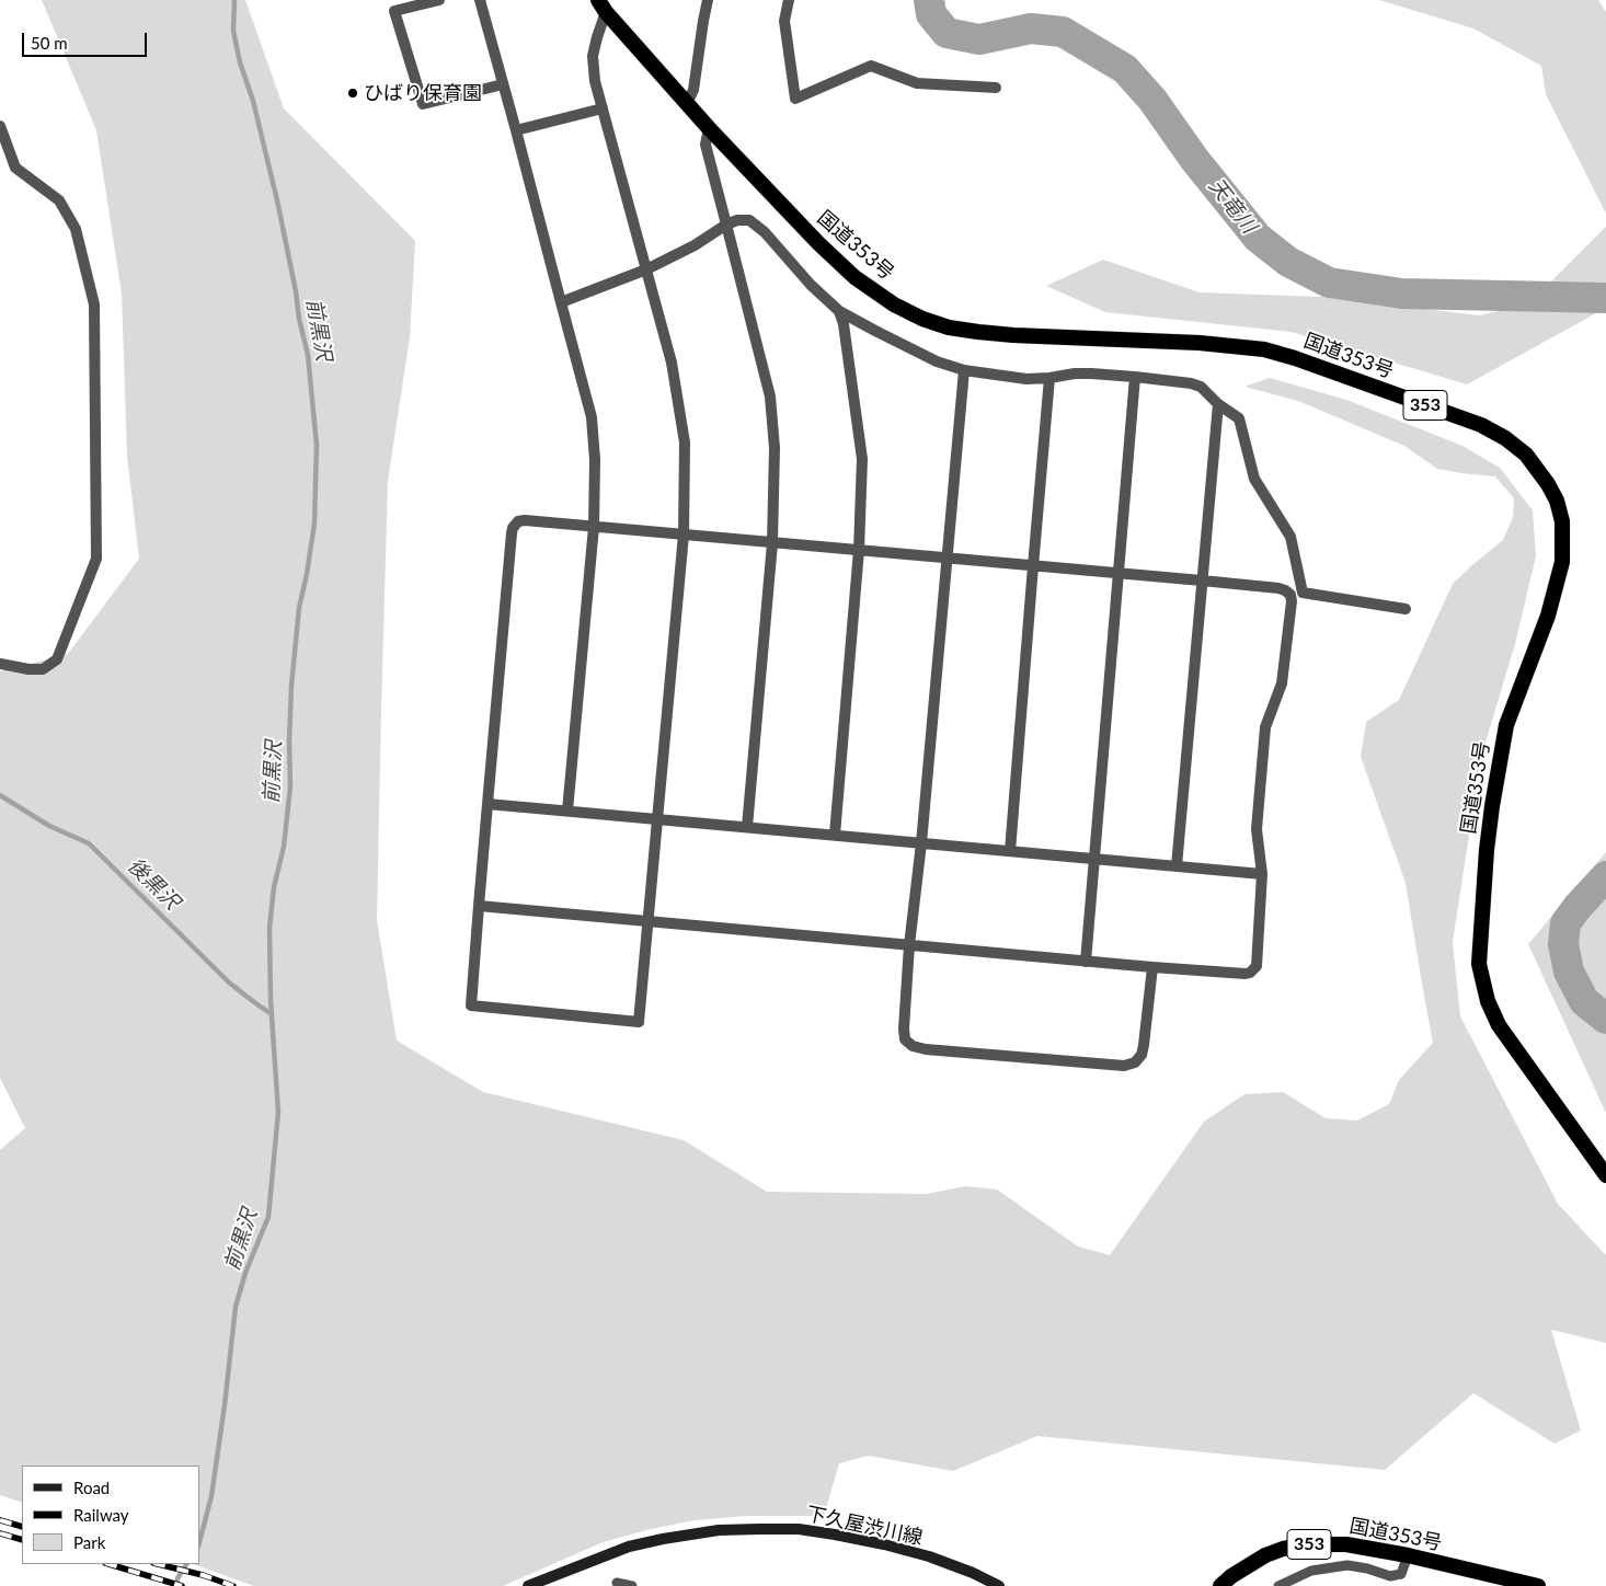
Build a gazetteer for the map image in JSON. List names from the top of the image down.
{
  "streets": {
    "highway": ["国道353号", "353"],
    "main road": ["下久屋渋川線"]
  },
  "water": ["天竜川", "前黒沢", "後黒沢"],
  "places": ["ひばり保育園"],
  "legend": ["Road", "Railway", "Park"],
  "scale_bar": "50 m"
}
